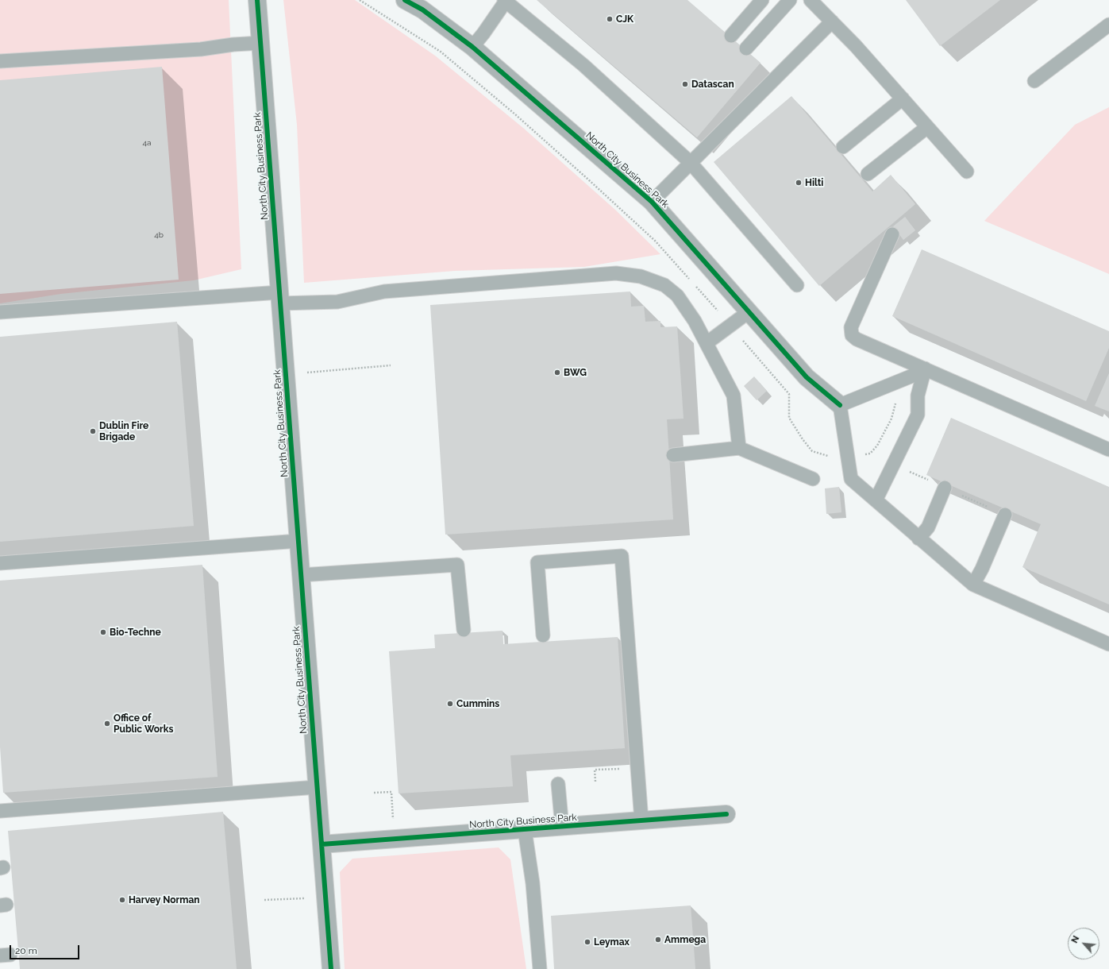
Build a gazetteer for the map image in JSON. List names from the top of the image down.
{
  "streets": {
    "street": ["North City Business Park"]
  },
  "places": [
    "CJK",
    "Datascan",
    "Hilti",
    "BWG",
    "Dublin Fire Brigade",
    "Bio-Techne",
    "Cummins",
    "Office of Public Works",
    "Harvey Norman",
    "Ammega",
    "Leymax"
  ],
  "house_numbers": ["4a", "4b"],
  "scale_bar": "20 m",
  "north": "top left"
}
